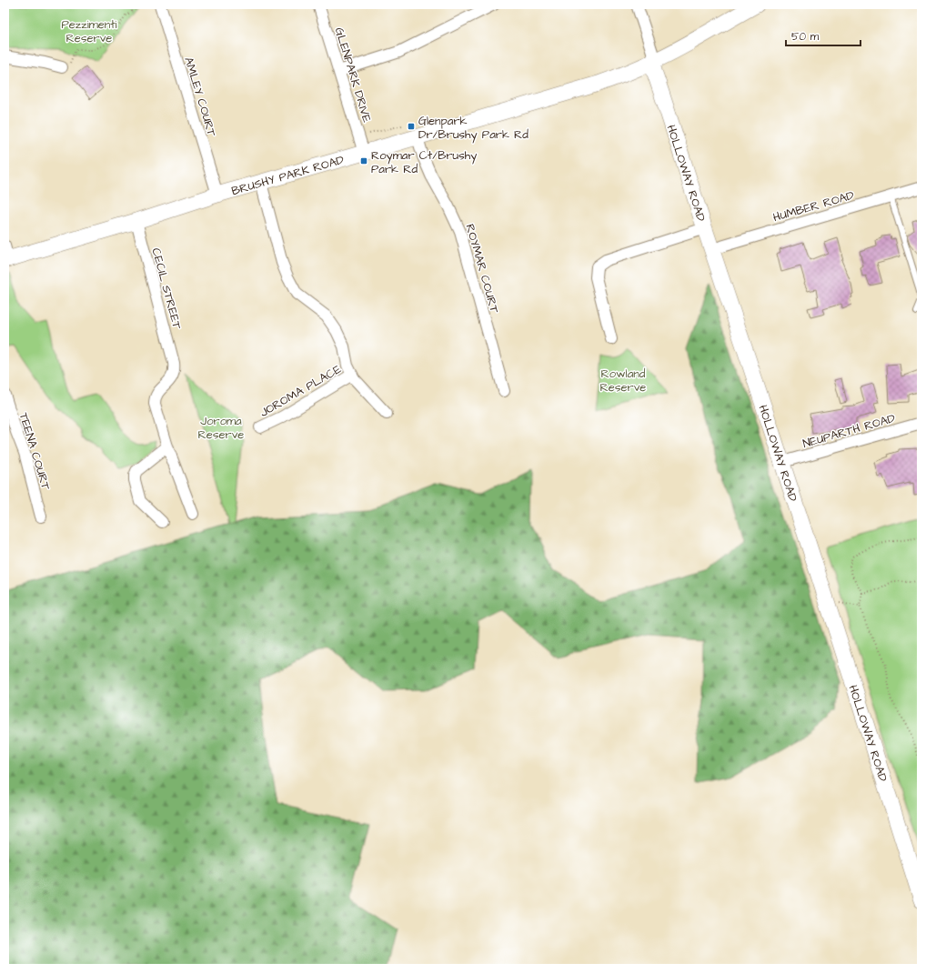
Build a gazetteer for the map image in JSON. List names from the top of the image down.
{
  "streets": {
    "main road": ["HOLLOWAY ROAD", "BRUSHY PARK ROAD"],
    "street": [
      "GLENPARK DRIVE",
      "AMLEY COURT",
      "HUMBER ROAD",
      "ROYMAR COURT",
      "CECIL STREET",
      "JOROMA PLACE",
      "NEUPARTH ROAD",
      "TEENA COURT"
    ]
  },
  "crossings": [
    ["GLENPARK DRIVE", "BRUSHY PARK ROAD"],
    ["AMLEY COURT", "BRUSHY PARK ROAD"],
    ["HOLLOWAY ROAD", "BRUSHY PARK ROAD"],
    ["HOLLOWAY ROAD", "HUMBER ROAD"],
    ["HOLLOWAY ROAD", "NEUPARTH ROAD"],
    ["BRUSHY PARK ROAD", "ROYMAR COURT"],
    ["BRUSHY PARK ROAD", "CECIL STREET"],
    ["BRUSHY PARK ROAD", "JOROMA PLACE"]
  ],
  "parks": ["Pezzimenti Reserve", "Rowland Reserve", "Joroma Reserve"],
  "places": {
    "transit": ["Glenpark Dr/Brushy Park Rd", "Roymar Ct/Brushy Park Rd"]
  },
  "scale_bar": "50 m"
}
